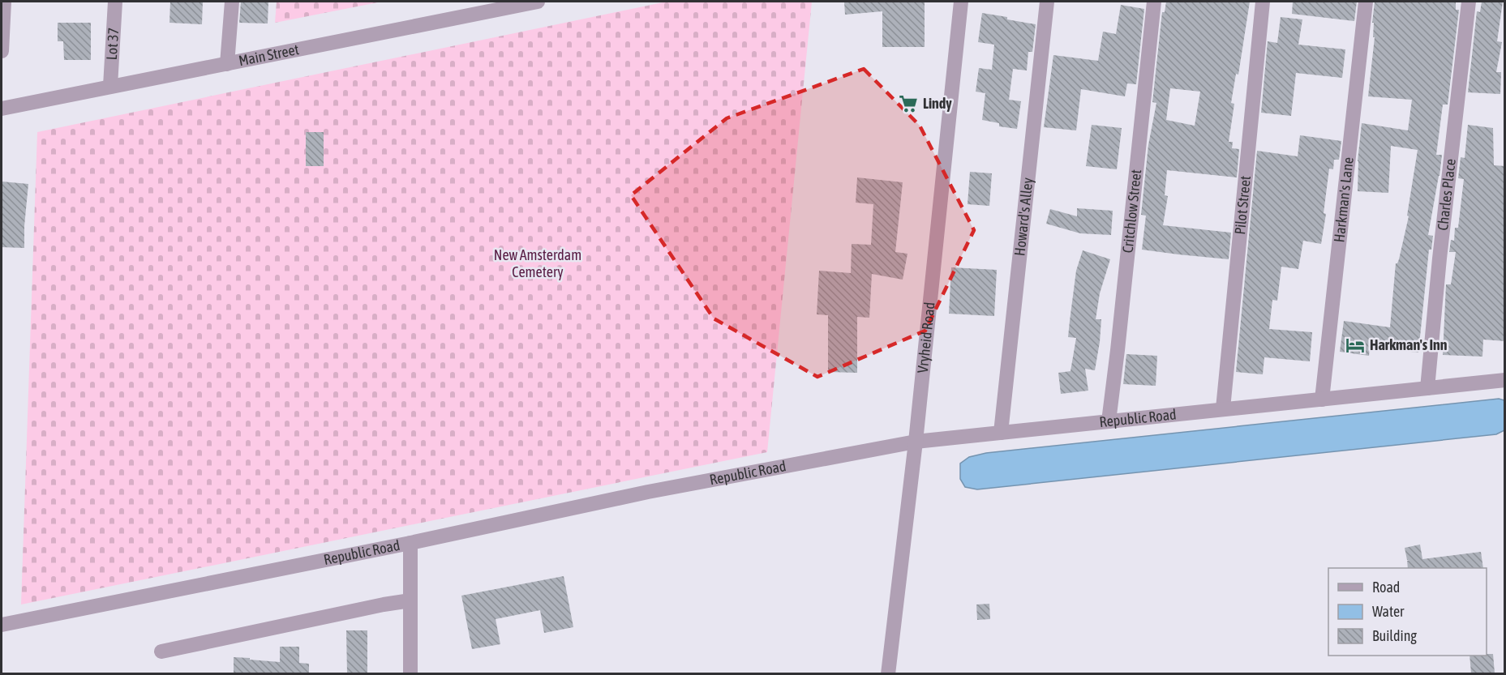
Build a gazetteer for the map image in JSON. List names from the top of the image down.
{
  "streets": {
    "street": [
      "Lot 37",
      "Main Street",
      "Charles Place",
      "Harkman's Lane",
      "Pilot Street",
      "Critchlow Street",
      "Howard's Alley",
      "Vryheid Road",
      "Republic Road"
    ]
  },
  "crossings": [
    ["Lot 37", "Main Street"],
    ["Charles Place", "Republic Road"],
    ["Harkman's Lane", "Republic Road"],
    ["Pilot Street", "Republic Road"],
    ["Critchlow Street", "Republic Road"],
    ["Howard's Alley", "Republic Road"],
    ["Vryheid Road", "Republic Road"]
  ],
  "parks": ["New Amsterdam Cemetery"],
  "places": {
    "supermarket": ["Lindy"],
    "hotel": ["Harkman's Inn"]
  },
  "legend": ["Road", "Water", "Building"]
}
